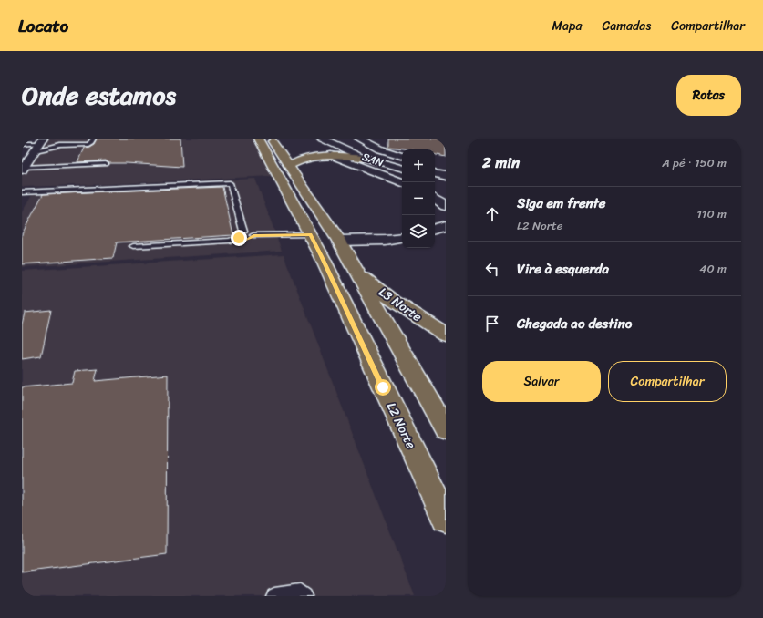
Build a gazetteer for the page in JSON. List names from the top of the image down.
{
  "streets": {
    "main road": ["SAN", "L3 Norte", "L2 Norte"]
  },
  "page": {
    "header": "Locato",
    "nav": ["Mapa", "Camadas", "Compartilhar"],
    "title": "Onde estamos",
    "buttons": [
      "Rotas",
      ["Salvar", "Compartilhar"]
    ],
    "heading": ["2 min", "A pé · 150 m"],
    "map_buttons": ["+", "−"],
    "list": [
      ["Siga em frente", "L2 Norte", "110 m"],
      ["Vire à esquerda", "40 m"],
      "Chegada ao destino"
    ]
  }
}
